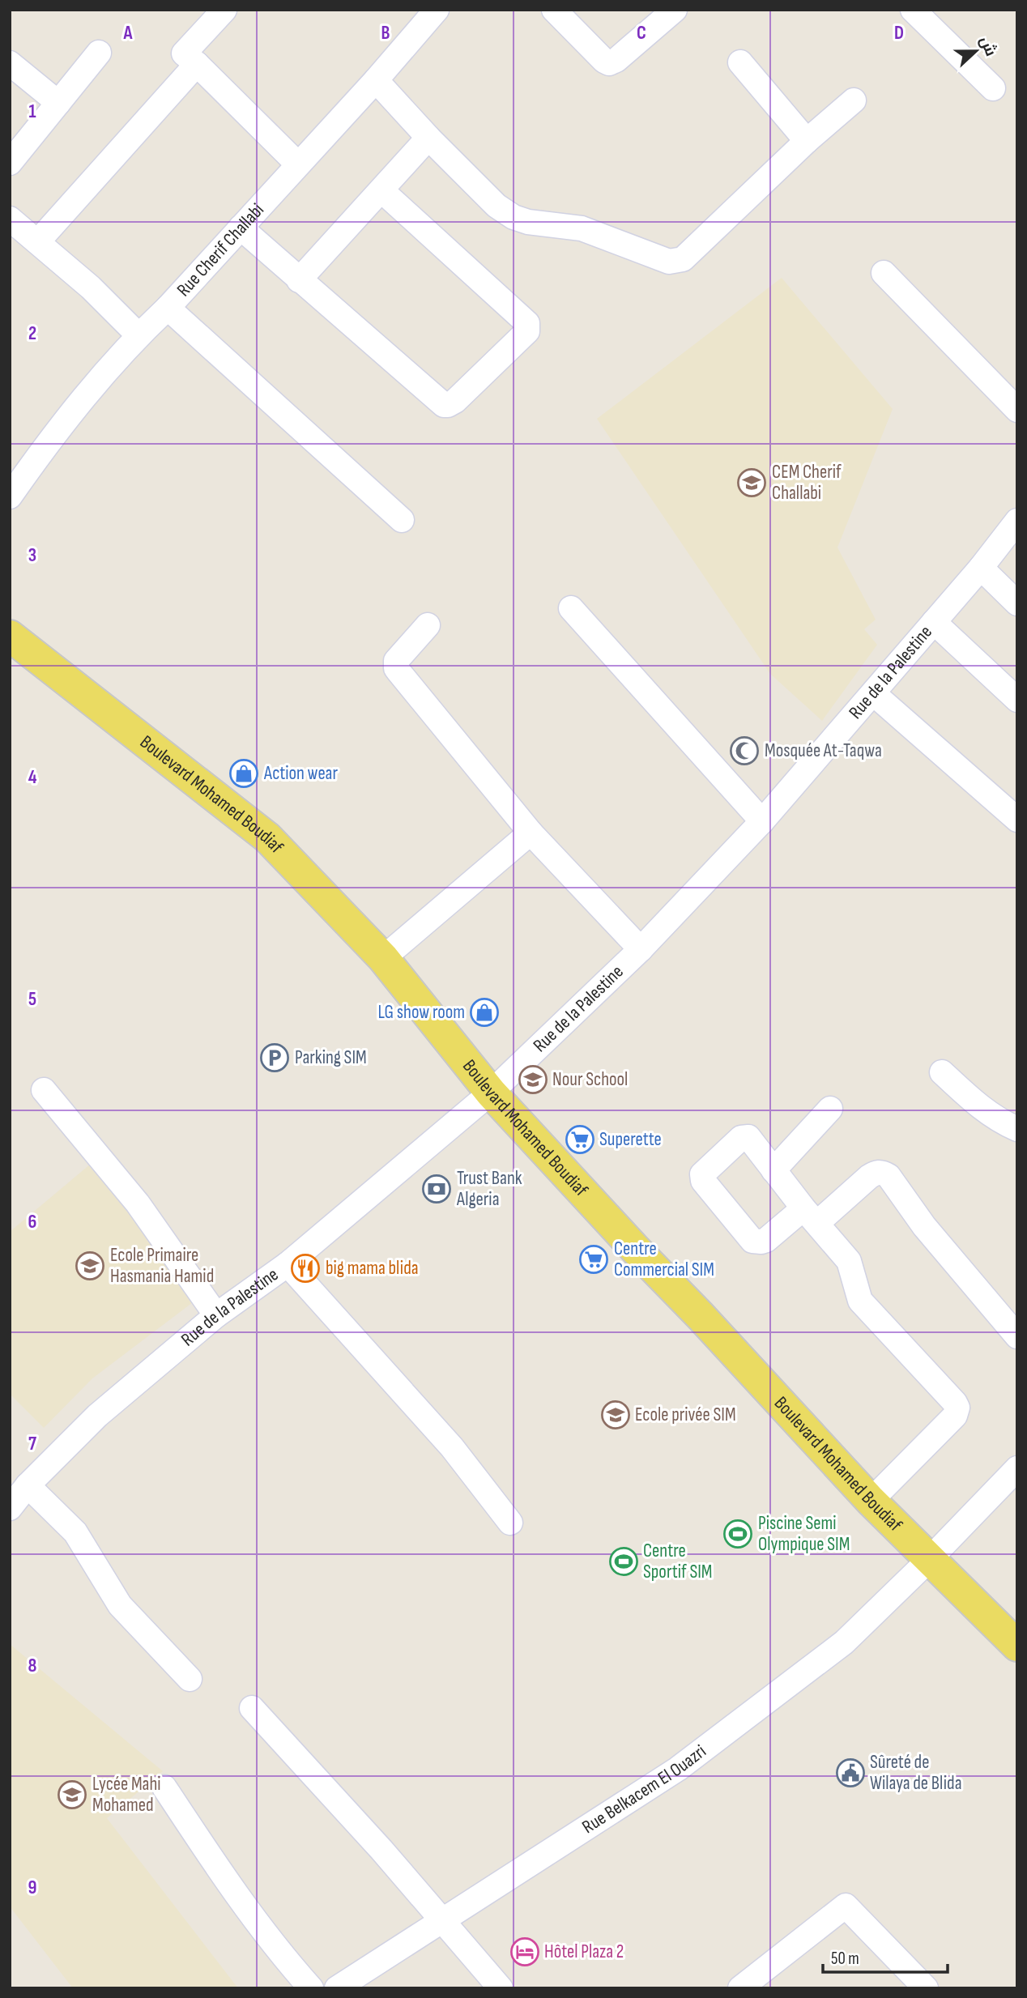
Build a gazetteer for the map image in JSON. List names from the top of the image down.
{
  "streets": {
    "main road": ["Boulevard Mohamed Boudiaf"],
    "street": ["Rue Cherif Challabi", "Rue de la Palestine", "Rue Belkacem El Ouazri"]
  },
  "crossings": [
    ["Rue de la Palestine", "Boulevard Mohamed Boudiaf"],
    ["Boulevard Mohamed Boudiaf", "Rue Belkacem El Ouazri"]
  ],
  "places": {
    "school or university": [
      "CEM Cherif Challabi",
      "Nour School",
      "Ecole Primaire Hasmania Hamid",
      "Ecole privée SIM",
      "Lycée Mahi Mohamed"
    ],
    "mosque": ["Mosquée At-Taqwa"],
    "shop": ["Action wear", "LG show room"],
    "parking": ["Parking SIM"],
    "supermarket": ["Superette", "Centre Commercial SIM"],
    "bank": ["Trust Bank Algeria"],
    "restaurant": ["big mama blida"],
    "sports": ["Piscine Semi Olympique SIM", "Centre Sportif SIM"],
    "public building": ["Sûreté de Wilaya de Blida"],
    "hotel": ["Hôtel Plaza 2"]
  },
  "scale_bar": "50 m",
  "north": "right",
  "grid": {
    "columns": [
      "A",
      "B",
      "C",
      "D"
    ],
    "rows": [
      "1",
      "2",
      "3",
      "4",
      "5",
      "6",
      "7",
      "8",
      "9"
    ]
  }
}
